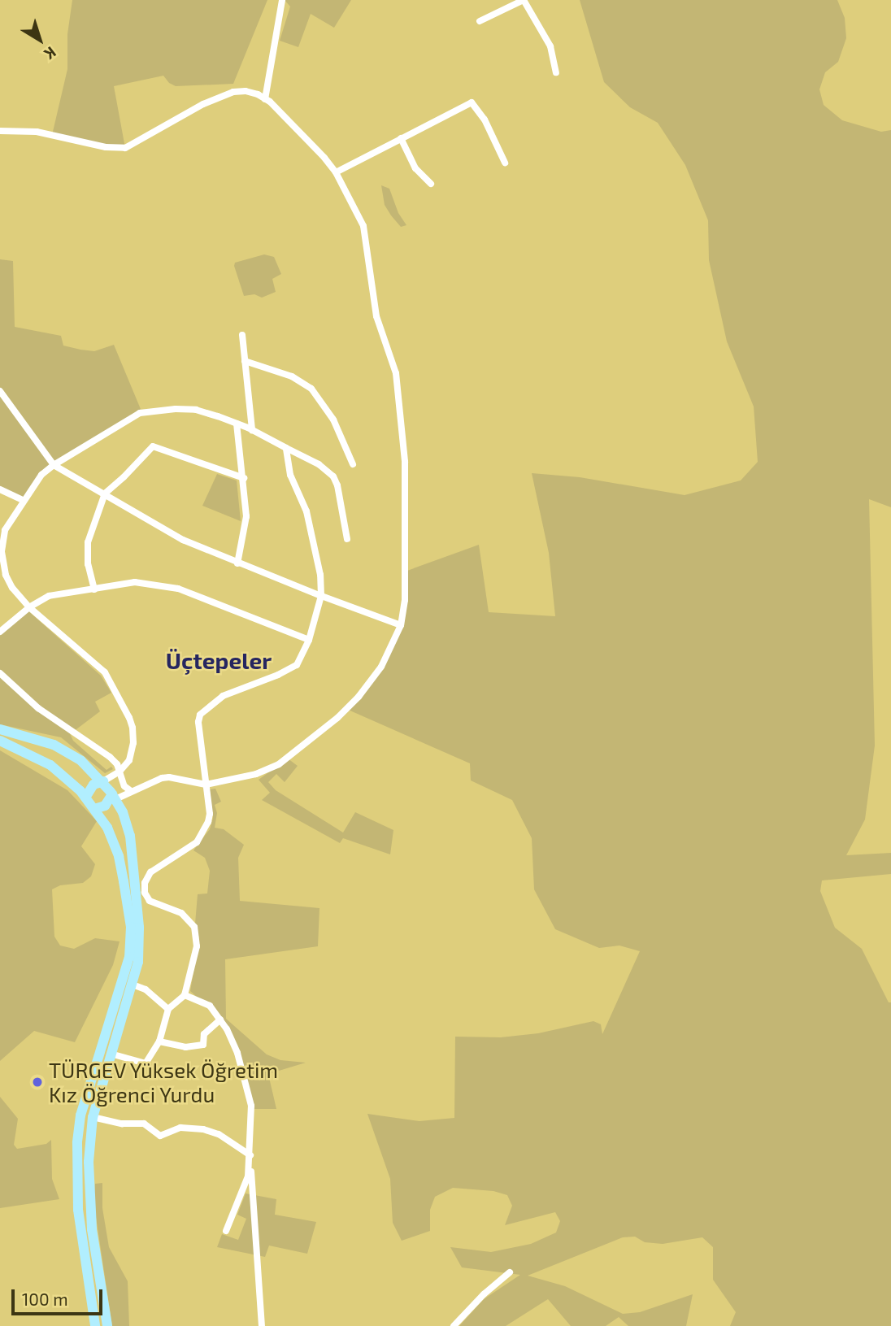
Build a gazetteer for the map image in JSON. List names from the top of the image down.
{
  "districts": ["Üçtepeler"],
  "places": ["TÜRGEV Yüksek Öğretim Kız Öğrenci Yurdu"],
  "scale_bar": "100 m",
  "north": "bottom right"
}
